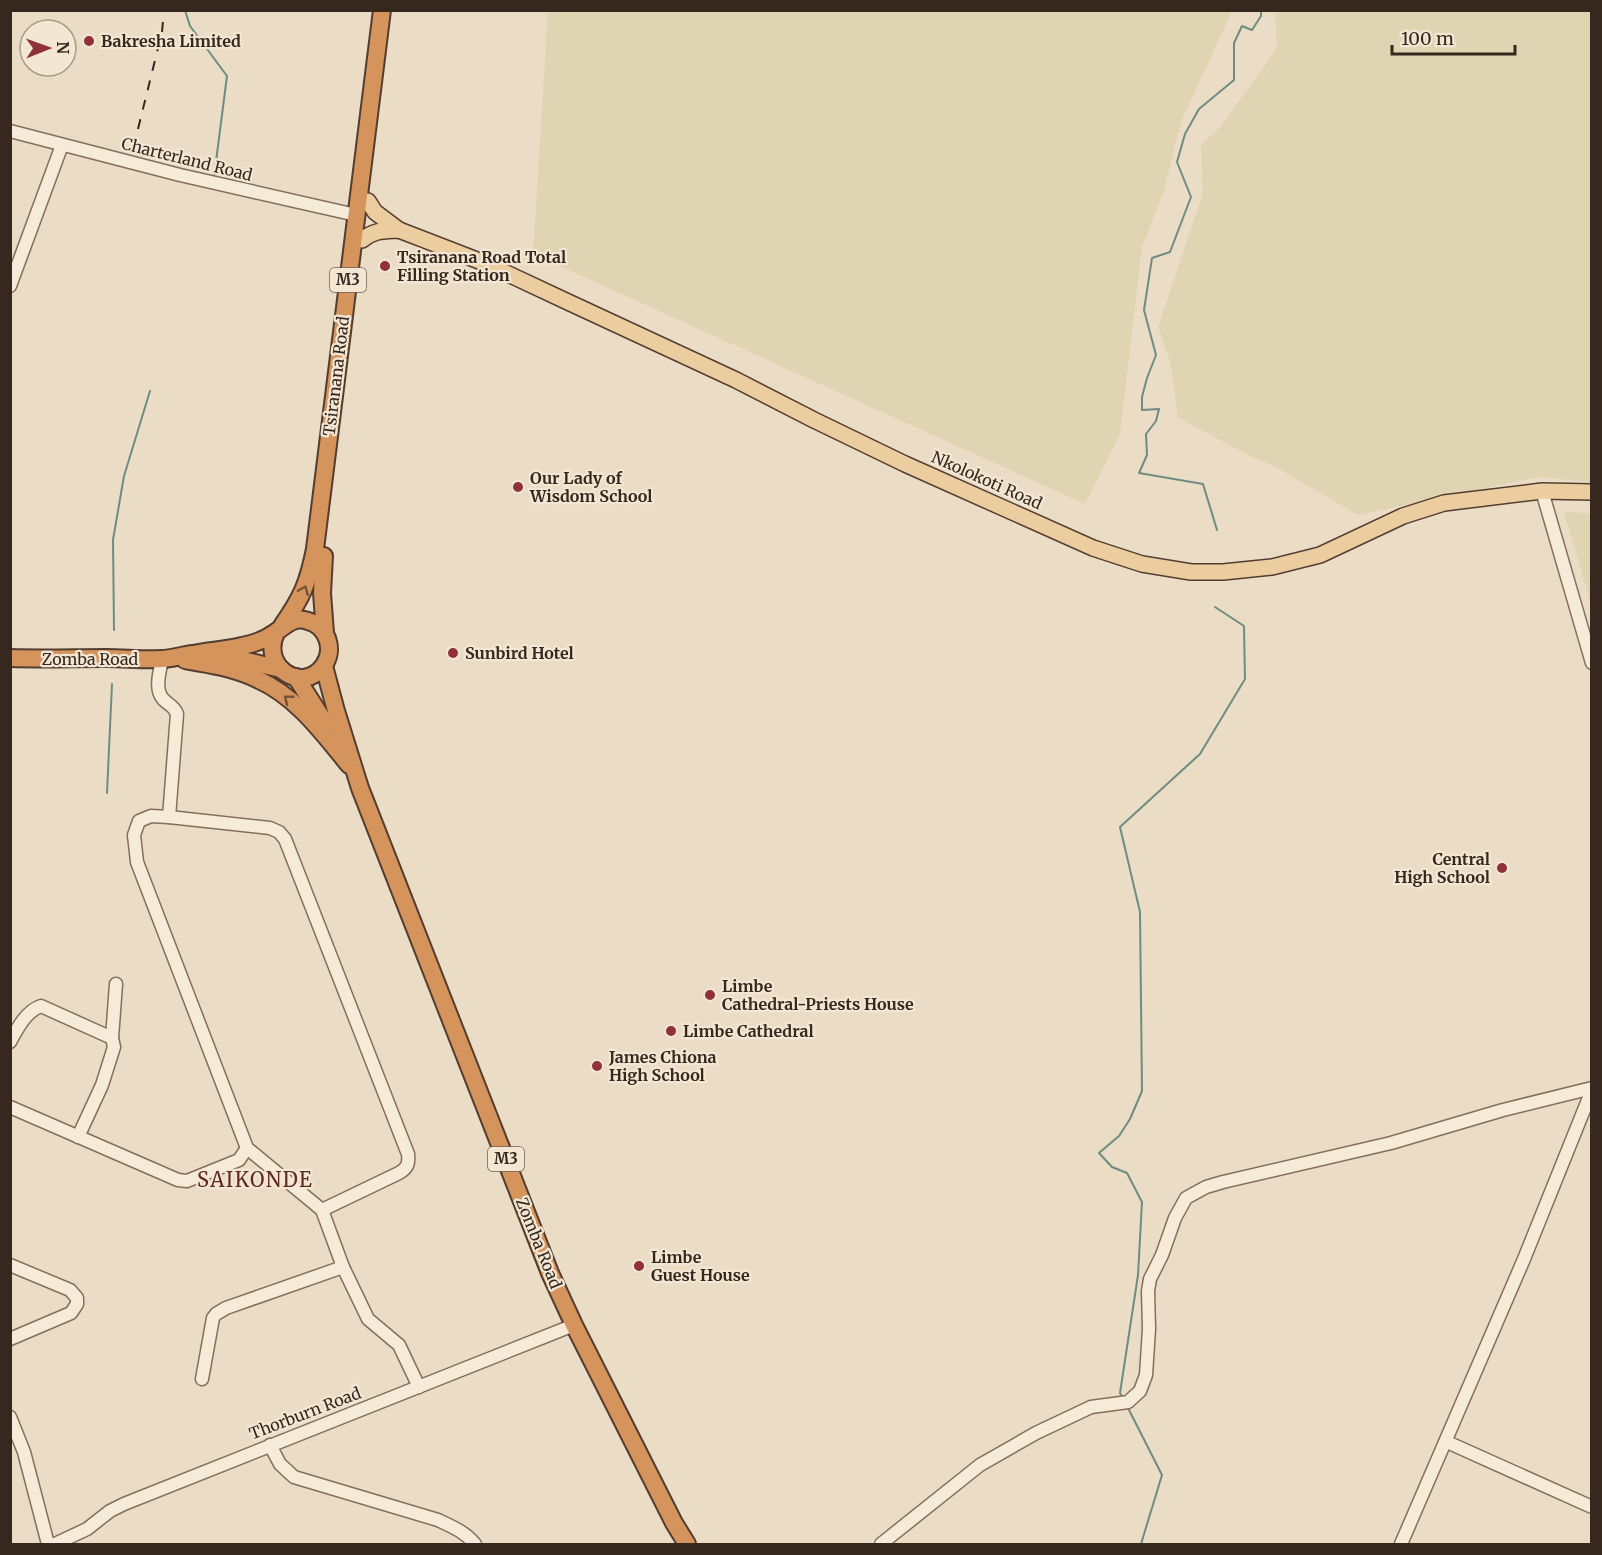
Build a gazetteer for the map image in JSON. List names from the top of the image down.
{
  "streets": {
    "highway": ["M3", "Tsiranana Road", "Zomba Road"],
    "main road": ["Nkolokoti Road"],
    "street": ["Charterland Road", "Thorburn Road"]
  },
  "crossings": [
    ["Charterland Road", "Tsiranana Road"],
    ["M3", "Tsiranana Road"],
    ["M3", "Zomba Road"],
    ["Tsiranana Road", "Nkolokoti Road"],
    ["Tsiranana Road", "Zomba Road"],
    ["Zomba Road", "Thorburn Road"]
  ],
  "districts": ["SAIKONDE"],
  "places": [
    "Bakresha Limited",
    "Tsiranana Road Total Filling Station",
    "Our Lady of Wisdom School",
    "Sunbird Hotel",
    "Central High School",
    "Limbe Cathedral-Priests House",
    "Limbe Cathedral",
    "James Chiona High School",
    "Limbe Guest House"
  ],
  "scale_bar": "100 m",
  "north": "right"
}
